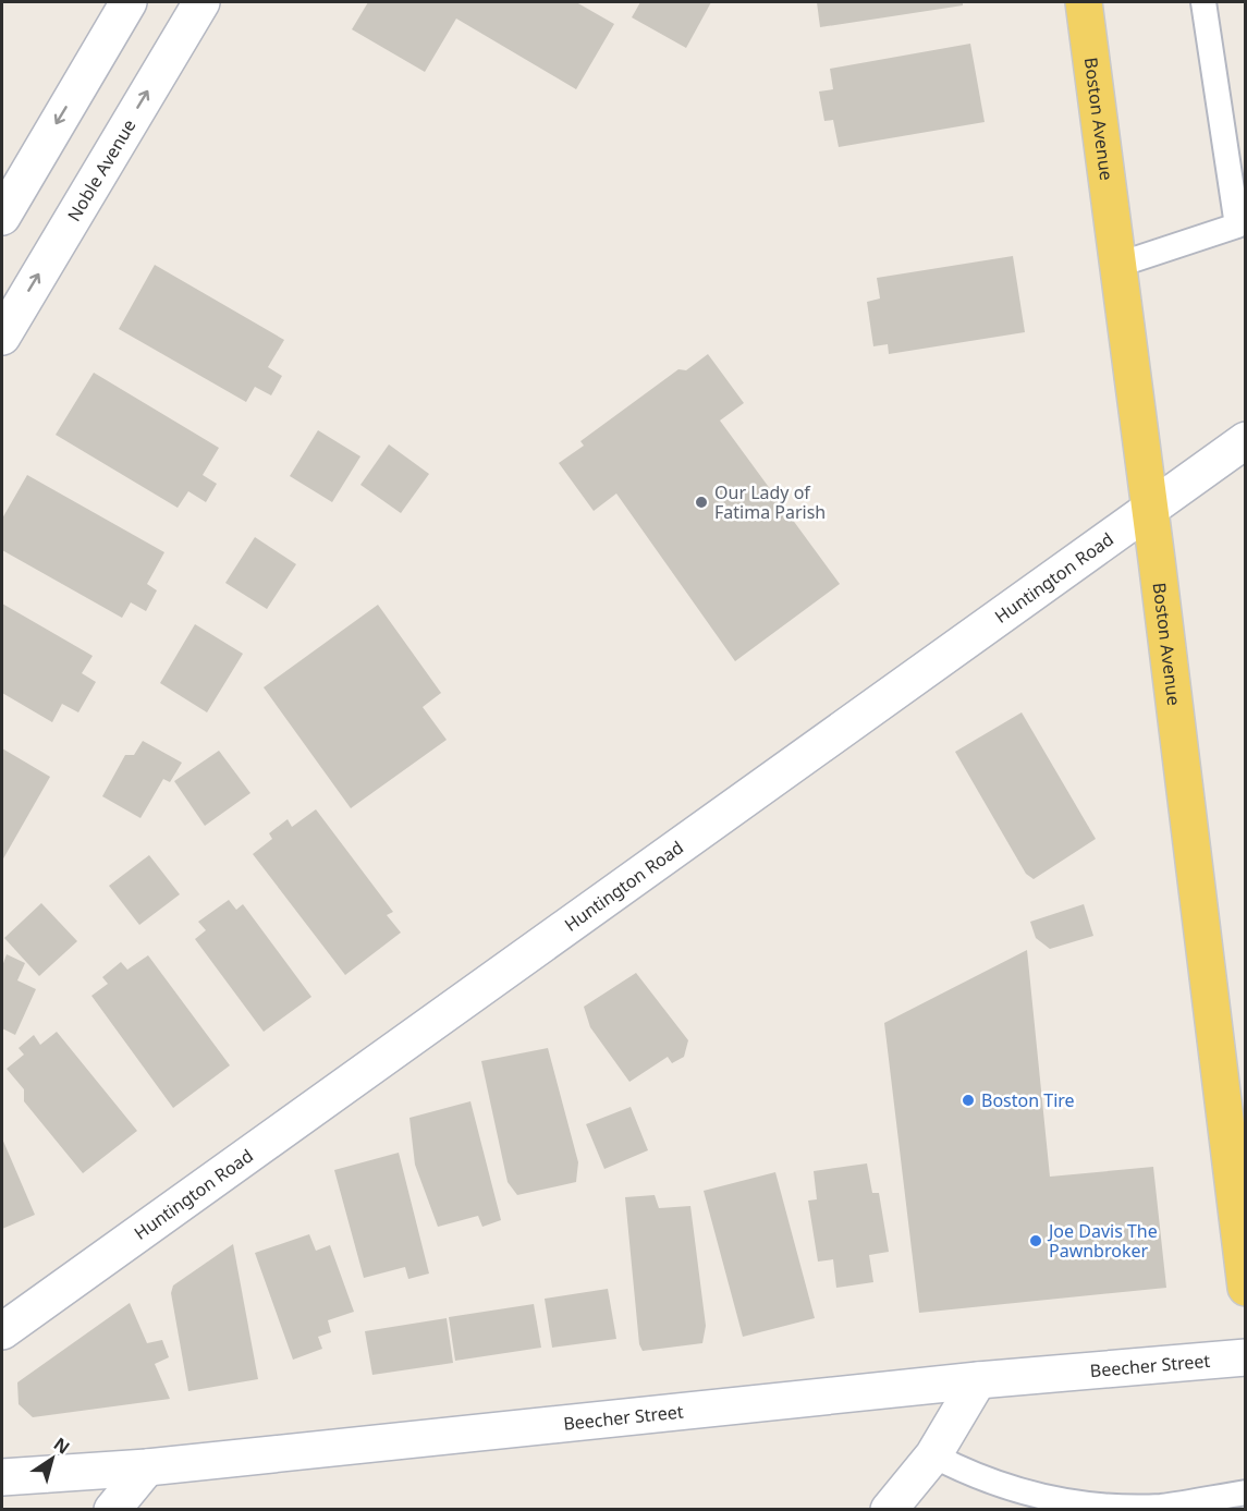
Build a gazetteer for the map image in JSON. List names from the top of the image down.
{
  "streets": {
    "main road": [
      "Boston Avenue",
      "Noble Avenue",
      "Huntington Road",
      "Beecher Street"
    ]
  },
  "crossings": [
    ["Boston Avenue", "Huntington Road"]
  ],
  "places": ["Our Lady of Fatima Parish", "Boston Tire", "Joe Davis The Pawnbroker"],
  "north": "top right"
}
